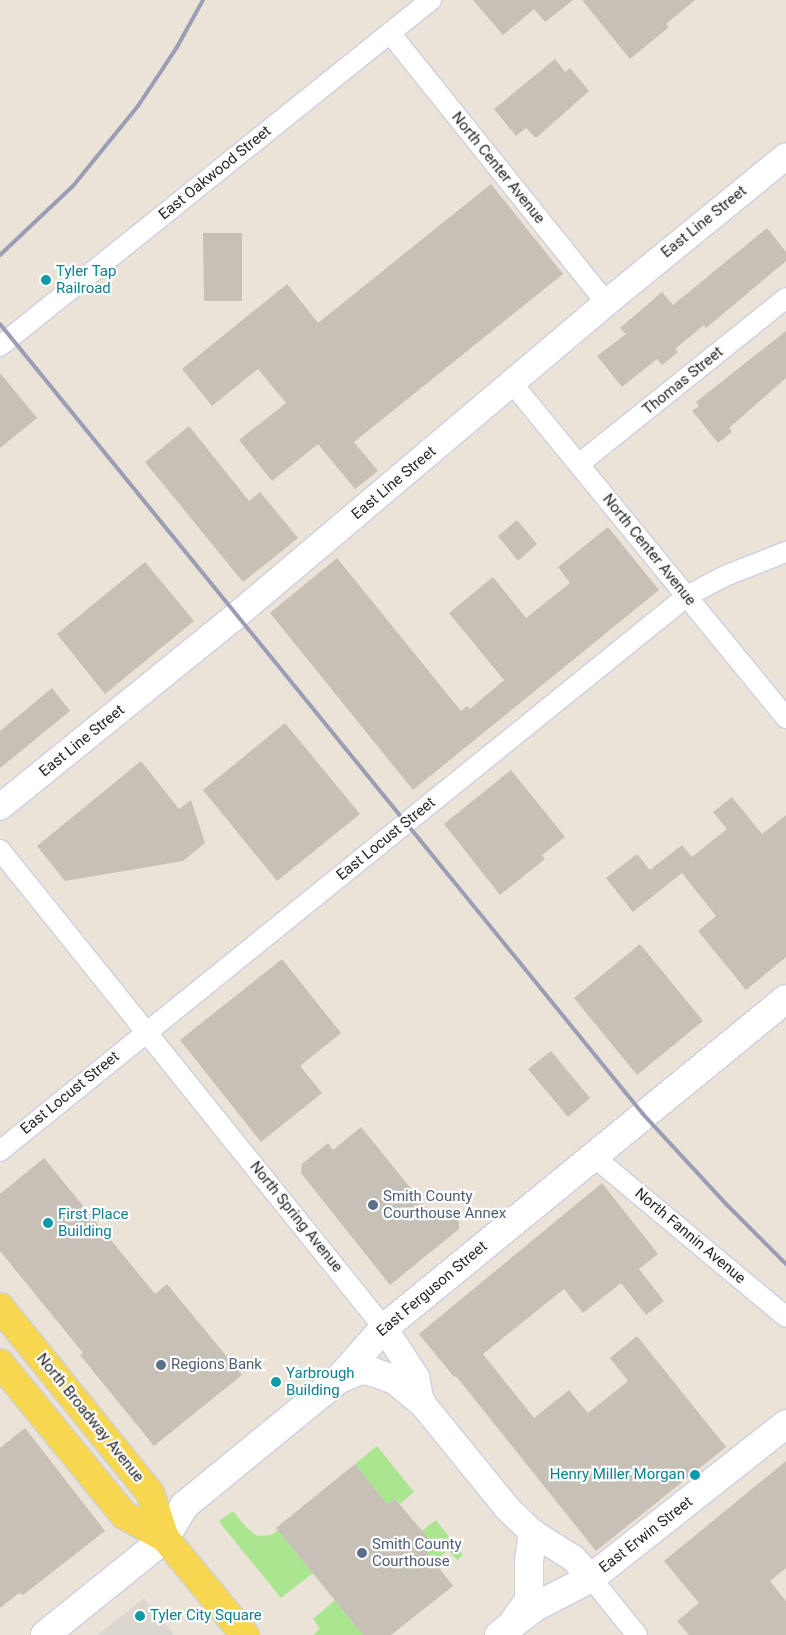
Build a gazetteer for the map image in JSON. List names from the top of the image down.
{
  "streets": {
    "main road": ["East Ferguson Street", "North Broadway Avenue", "East Erwin Street"],
    "street": [
      "North Center Avenue",
      "East Oakwood Street",
      "East Line Street",
      "Thomas Street",
      "East Locust Street",
      "North Spring Avenue",
      "North Fannin Avenue"
    ]
  },
  "crossings": [
    ["North Center Avenue", "East Oakwood Street"],
    ["North Center Avenue", "East Line Street"],
    ["North Center Avenue", "Thomas Street"],
    ["North Center Avenue", "East Locust Street"],
    ["East Locust Street", "North Spring Avenue"],
    ["North Spring Avenue", "East Ferguson Street"],
    ["North Spring Avenue", "East Erwin Street"],
    ["North Fannin Avenue", "East Ferguson Street"],
    ["East Ferguson Street", "North Broadway Avenue"]
  ],
  "places": [
    "Tyler Tap Railroad",
    "Smith County Courthouse Annex",
    "First Place Building",
    "Regions Bank",
    "Yarbrough Building",
    "Henry Miller Morgan",
    "Smith County Courthouse",
    "Tyler City Square"
  ]
}
